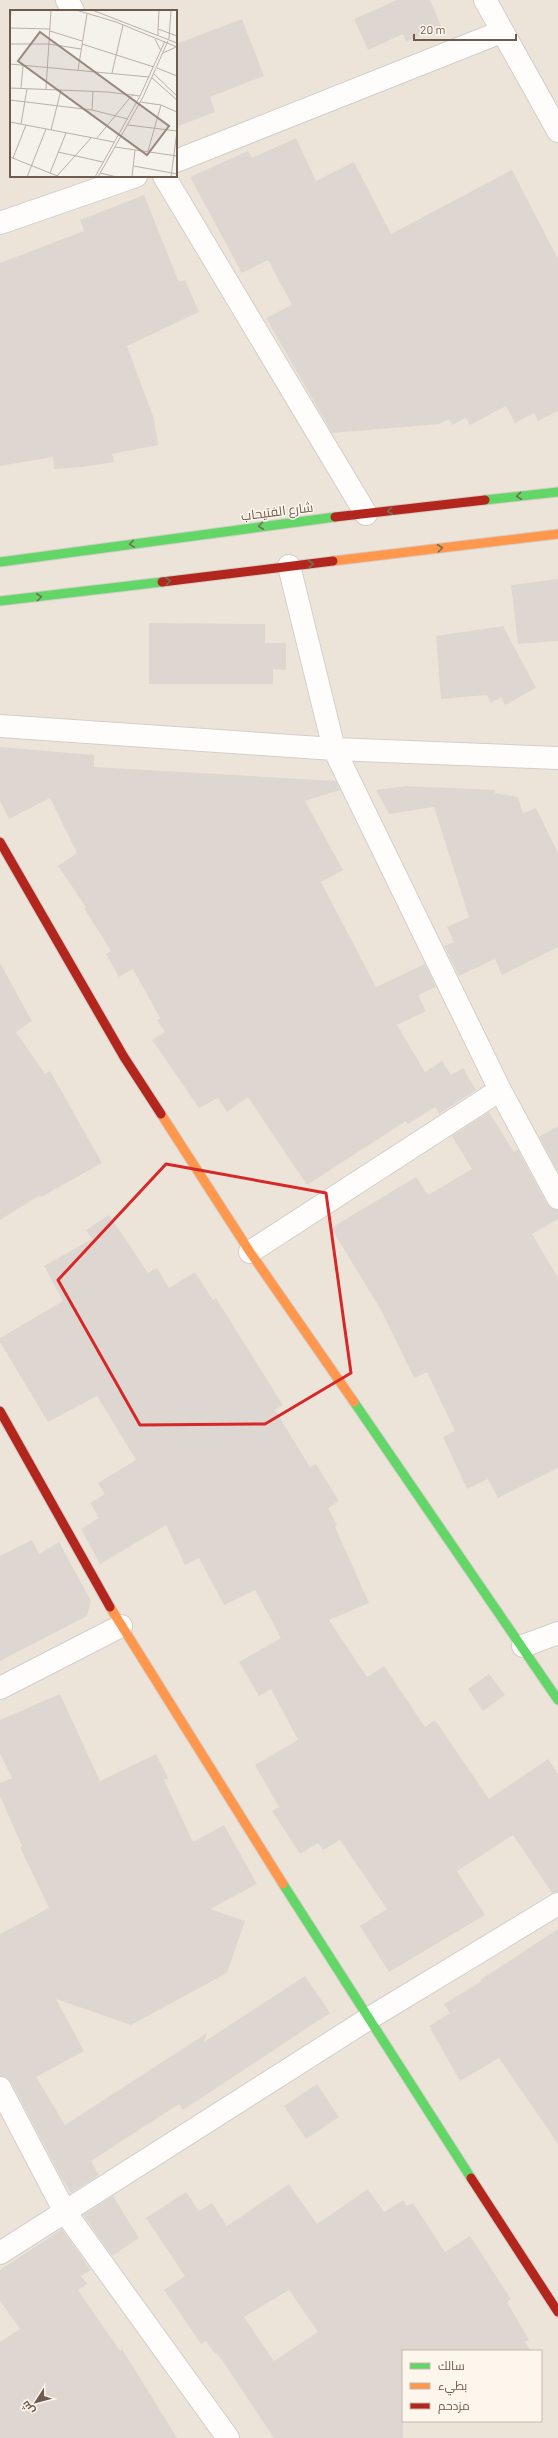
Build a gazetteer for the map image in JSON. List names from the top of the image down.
{
  "streets": {
    "street": ["شارع الفتيحاب"]
  },
  "legend": ["سالك", "بطيء", "مزدحم"],
  "scale_bar": "20 m",
  "north": "bottom left"
}
